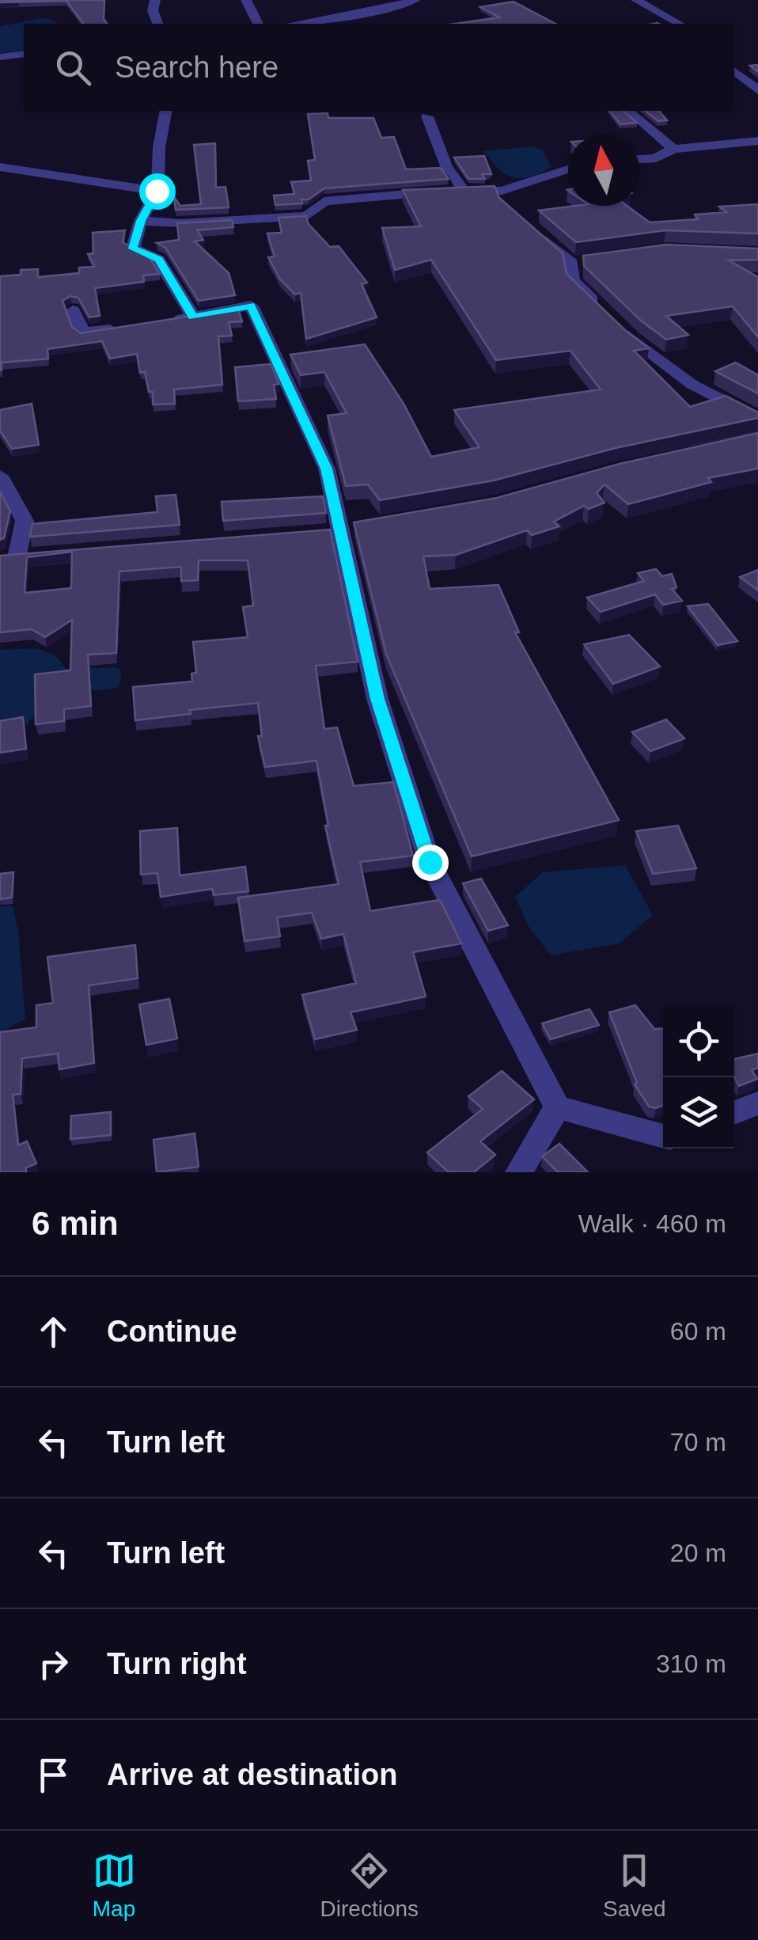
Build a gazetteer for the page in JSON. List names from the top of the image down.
{
  "north": "top",
  "page": {
    "search": "Search here",
    "heading": ["6 min", "Walk · 460 m"],
    "list": [
      ["Continue", "60 m"],
      ["Turn left", "70 m"],
      ["Turn left", "20 m"],
      ["Turn right", "310 m"],
      "Arrive at destination"
    ],
    "nav": ["Map", "Directions", "Saved"]
  }
}
